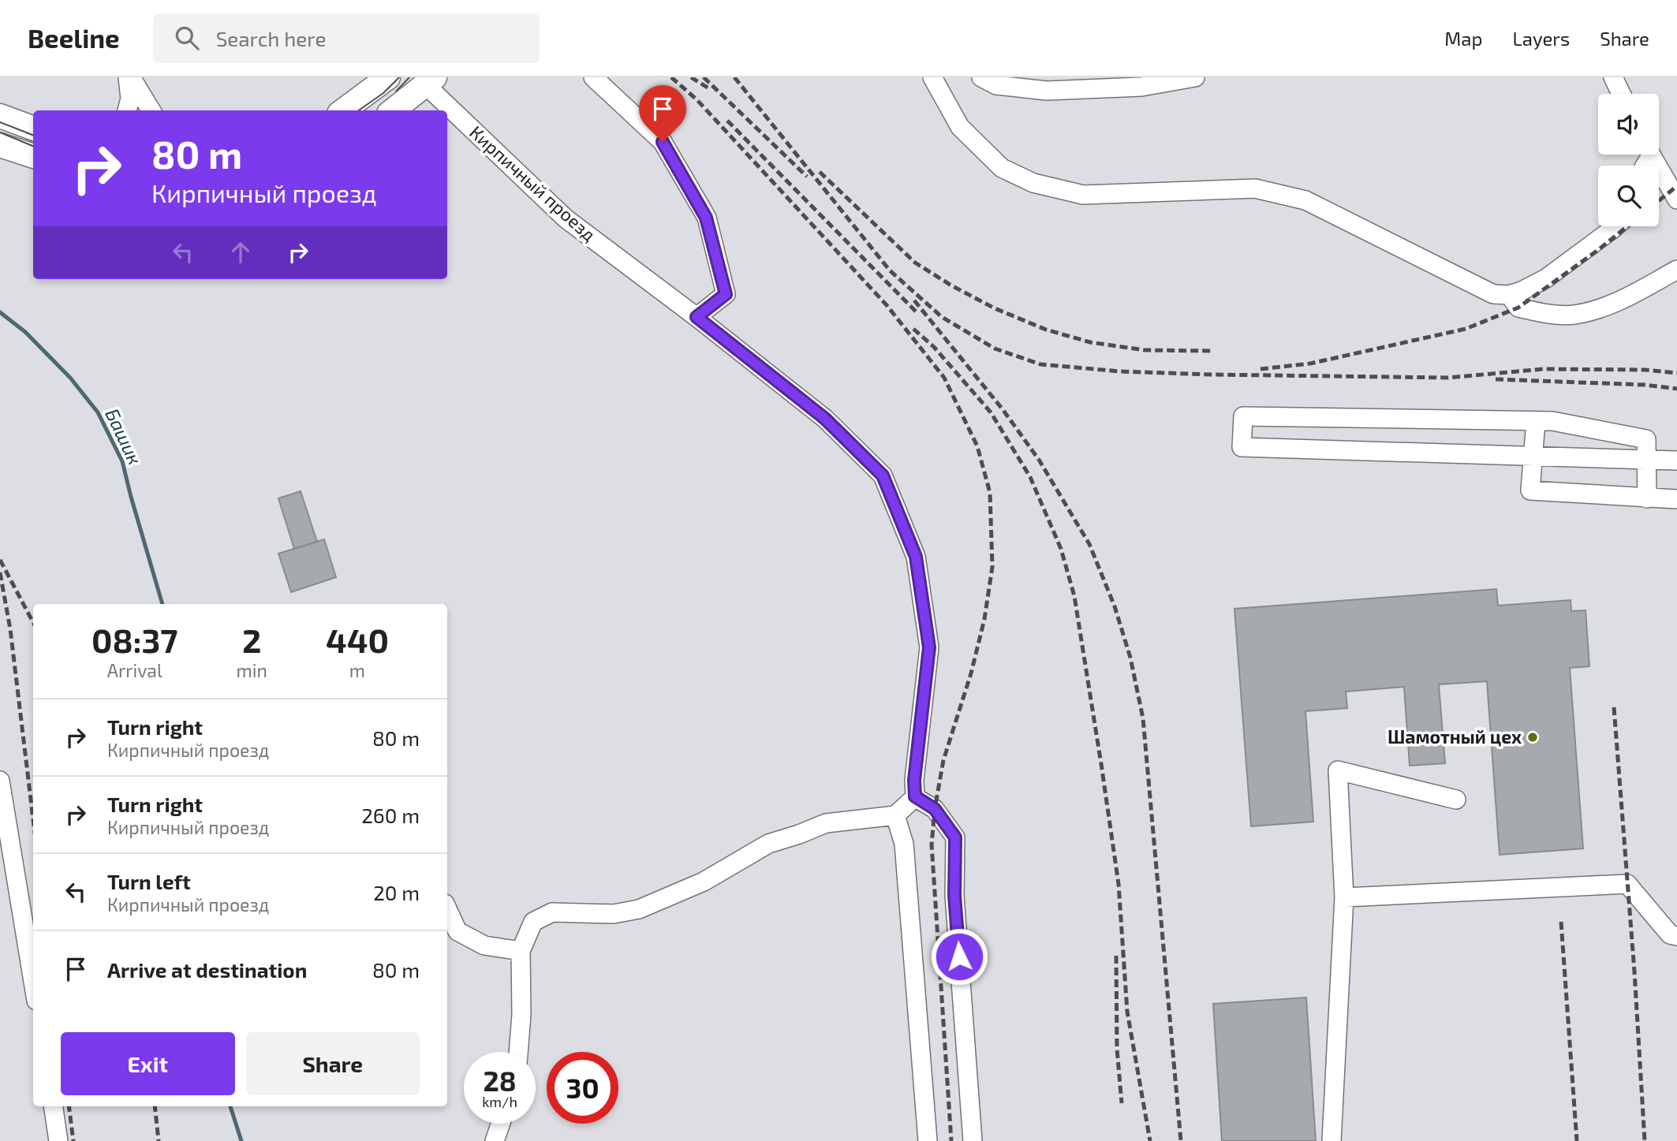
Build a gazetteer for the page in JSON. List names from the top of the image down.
{
  "streets": {
    "street": ["Кирпичный проезд"]
  },
  "water": ["Башик"],
  "places": ["Шамотный цех"],
  "page": {
    "header": "Beeline",
    "search": "Search here",
    "nav": ["Map", "Layers", "Share"],
    "turn": ["80 m", "Кирпичный проезд"],
    "eta": [
      "08:37",
      "Arrival",
      "2",
      "min",
      "440",
      "m"
    ],
    "list": [
      {
        "name": "Turn right",
        "note": "Кирпичный проезд",
        "value": "80 m"
      },
      {
        "name": "Turn right",
        "note": "Кирпичный проезд",
        "value": "260 m"
      },
      {
        "name": "Turn left",
        "note": "Кирпичный проезд",
        "value": "20 m"
      },
      {
        "name": "Arrive at destination",
        "value": "80 m"
      }
    ],
    "buttons": ["Exit", "Share"],
    "speed": "28 km/h",
    "limit": "30"
  }
}
